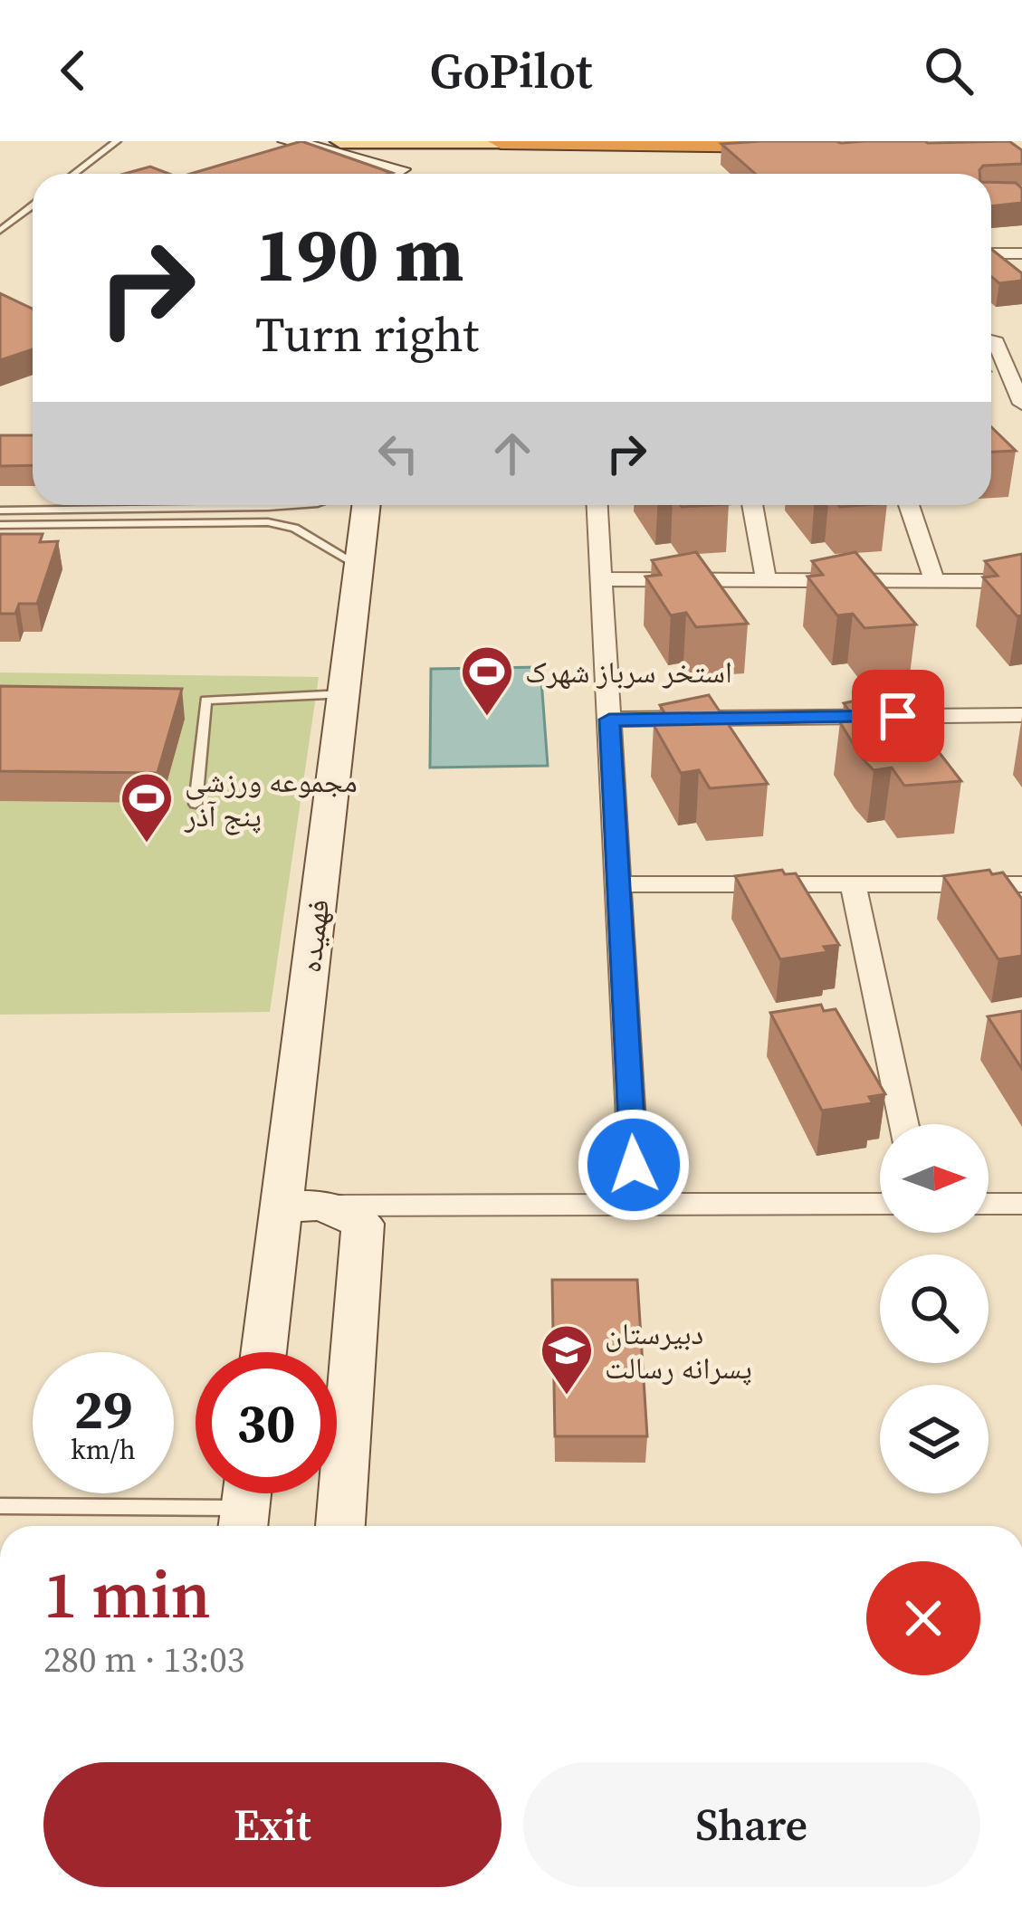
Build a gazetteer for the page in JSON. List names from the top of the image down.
{
  "streets": {
    "main road": ["فهمیده"]
  },
  "places": {
    "sports": ["استخر سرباز شهرک", "مجموعه ورزشی پنج آذر"],
    "school or university": ["دبیرستان پسرانه رسالت"]
  },
  "north": "right",
  "page": {
    "header": "GoPilot",
    "turn": ["190 m", "Turn right"],
    "speed": "29 km/h",
    "limit": "30",
    "heading": ["1 min", "280 m · 13:03"],
    "buttons": ["Exit", "Share"]
  }
}
